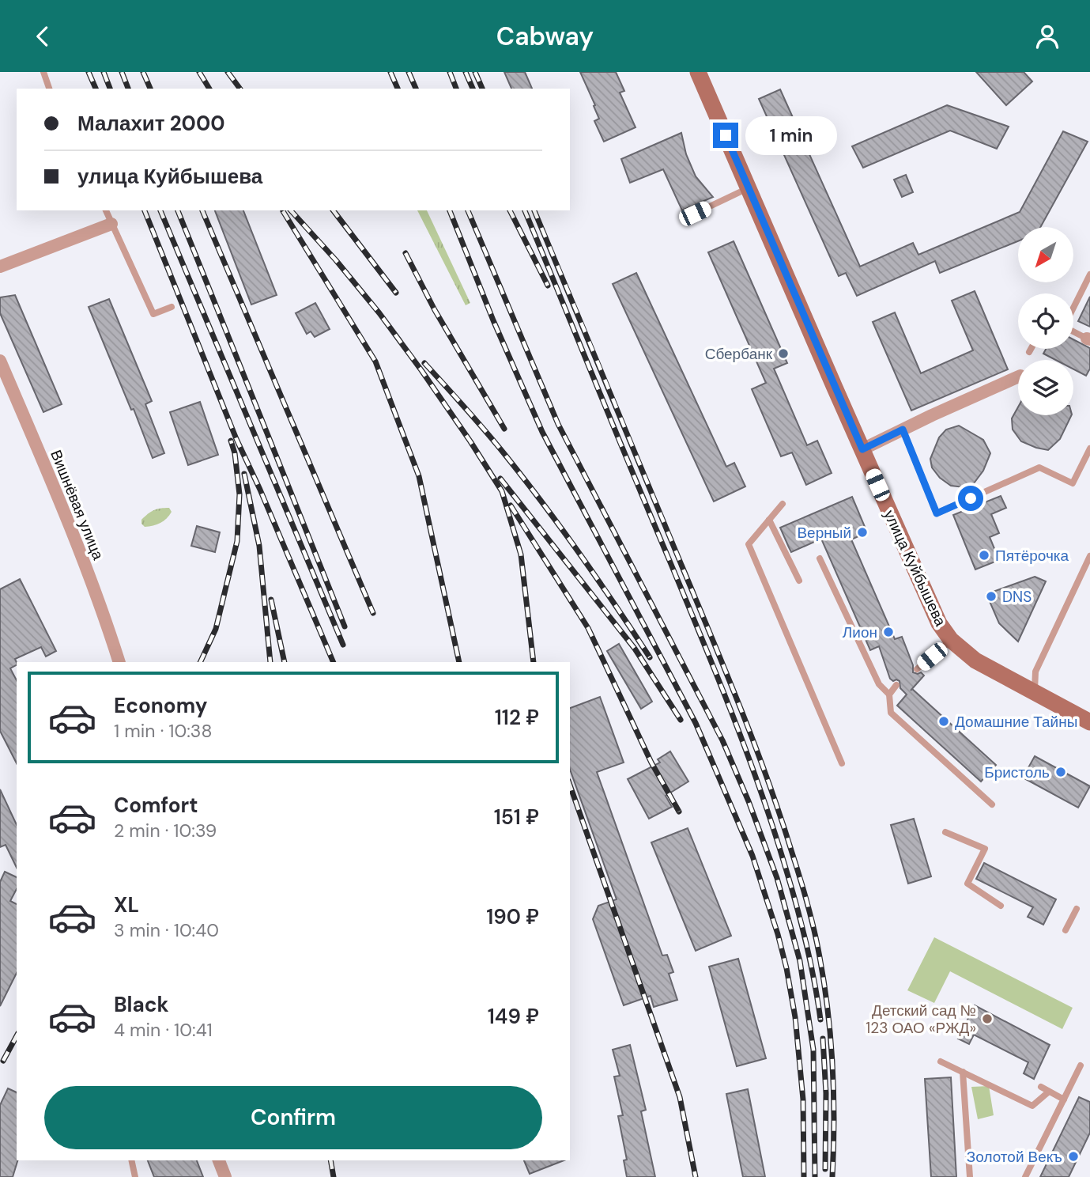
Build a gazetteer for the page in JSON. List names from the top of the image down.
{
  "streets": {
    "street": ["Вишнёвая улица", "улица Куйбышева"]
  },
  "places": [
    "Сбербанк",
    "Верный",
    "Пятёрочка",
    "DNS",
    "Лион",
    "Домашние Тайны",
    "Бристоль",
    "Детский сад № 123 ОАО «РЖД»",
    "Золотой Векъ"
  ],
  "north": "bottom left",
  "page": {
    "header": "Cabway",
    "banner": ["Малахит 2000", "улица Куйбышева"],
    "bubble": "1 min",
    "list": [
      {
        "name": "Economy",
        "note": "1 min · 10:38",
        "value": "112 ₽"
      },
      {
        "name": "Comfort",
        "note": "2 min · 10:39",
        "value": "151 ₽"
      },
      {
        "name": "XL",
        "note": "3 min · 10:40",
        "value": "190 ₽"
      },
      {
        "name": "Black",
        "note": "4 min · 10:41",
        "value": "149 ₽"
      }
    ],
    "buttons": "Confirm"
  }
}
